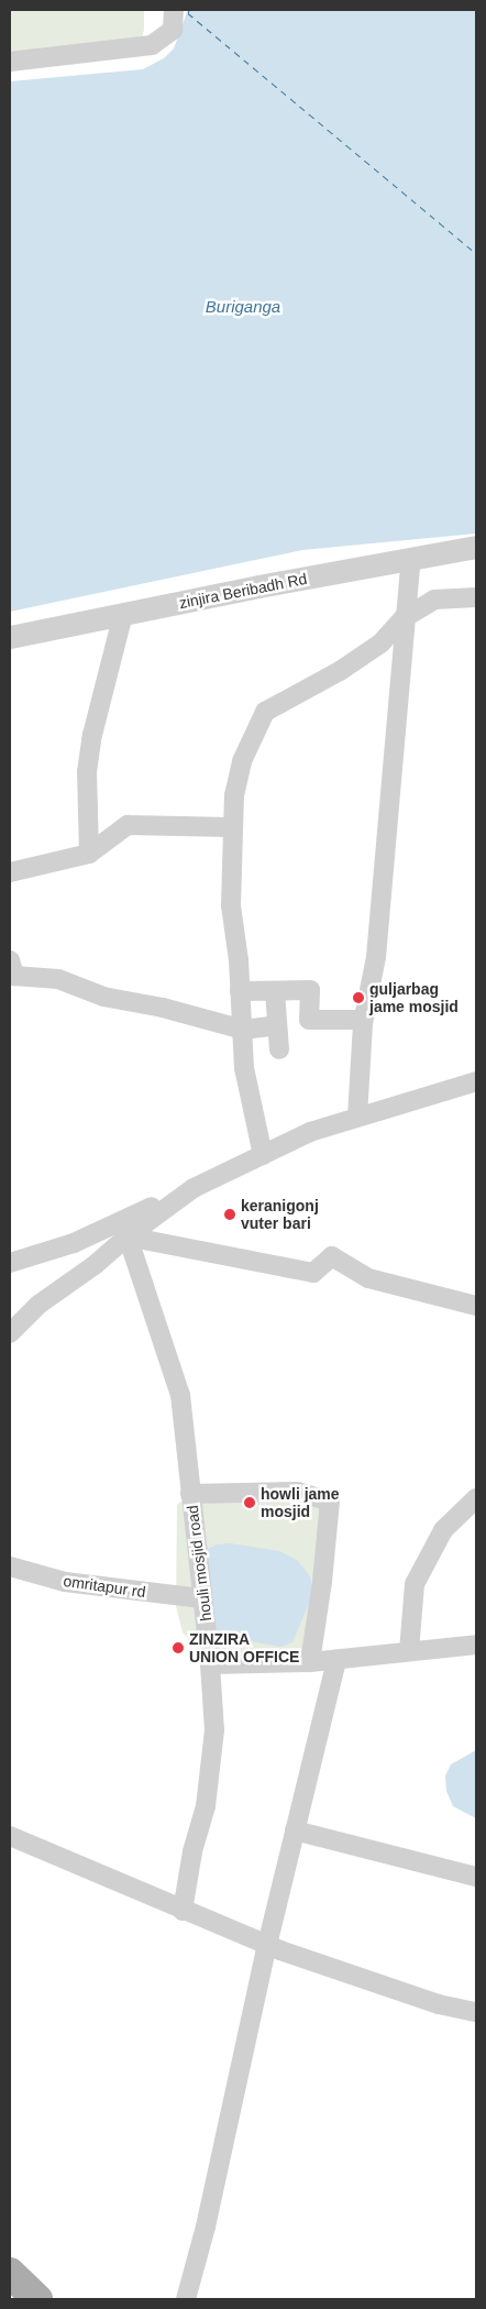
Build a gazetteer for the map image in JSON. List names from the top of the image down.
{
  "streets": {
    "street": ["zinjira Beribadh Rd", "houli mosjid road", "omritapur rd"]
  },
  "crossings": [
    ["houli mosjid road", "omritapur rd"]
  ],
  "water": ["Buriganga"],
  "places": [
    "guljarbag jame mosjid",
    "keranigonj vuter bari",
    "howli jame mosjid",
    "ZINZIRA UNION OFFICE"
  ]
}
